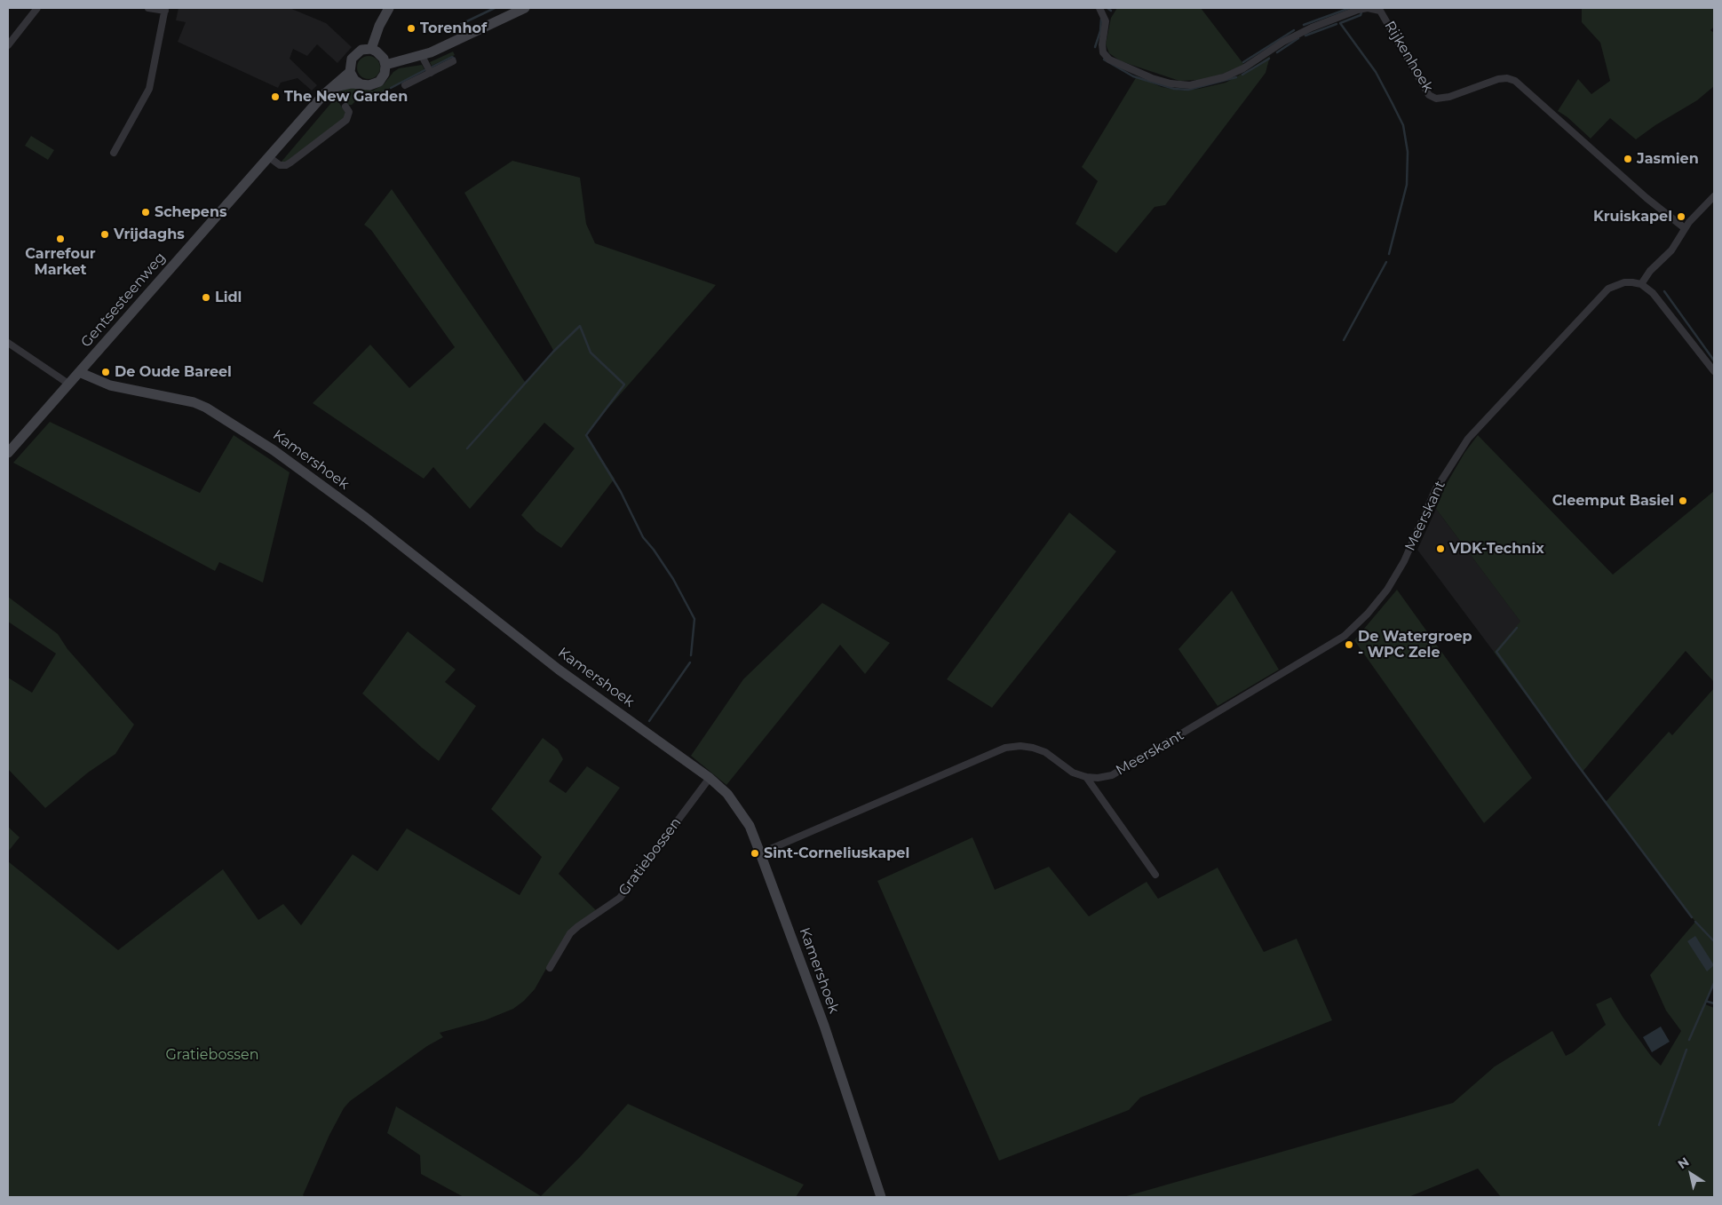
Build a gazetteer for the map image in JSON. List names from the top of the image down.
{
  "streets": {
    "street": [
      "Rijkenhoek",
      "Gentsesteenweg",
      "Kamershoek",
      "Meerskant",
      "Gratiebossen"
    ]
  },
  "crossings": [
    ["Gentsesteenweg", "Kamershoek"],
    ["Kamershoek", "Meerskant"],
    ["Kamershoek", "Gratiebossen"]
  ],
  "parks": ["Gratiebossen"],
  "places": [
    "Torenhof",
    "The New Garden",
    "Jasmien",
    "Schepens",
    "Kruiskapel",
    "Vrijdaghs",
    "Carrefour Market",
    "Lidl",
    "De Oude Bareel",
    "Cleemput Basiel",
    "VDK-Technix",
    "De Watergroep - WPC Zele",
    "Sint-Corneliuskapel"
  ],
  "north": "top left"
}
